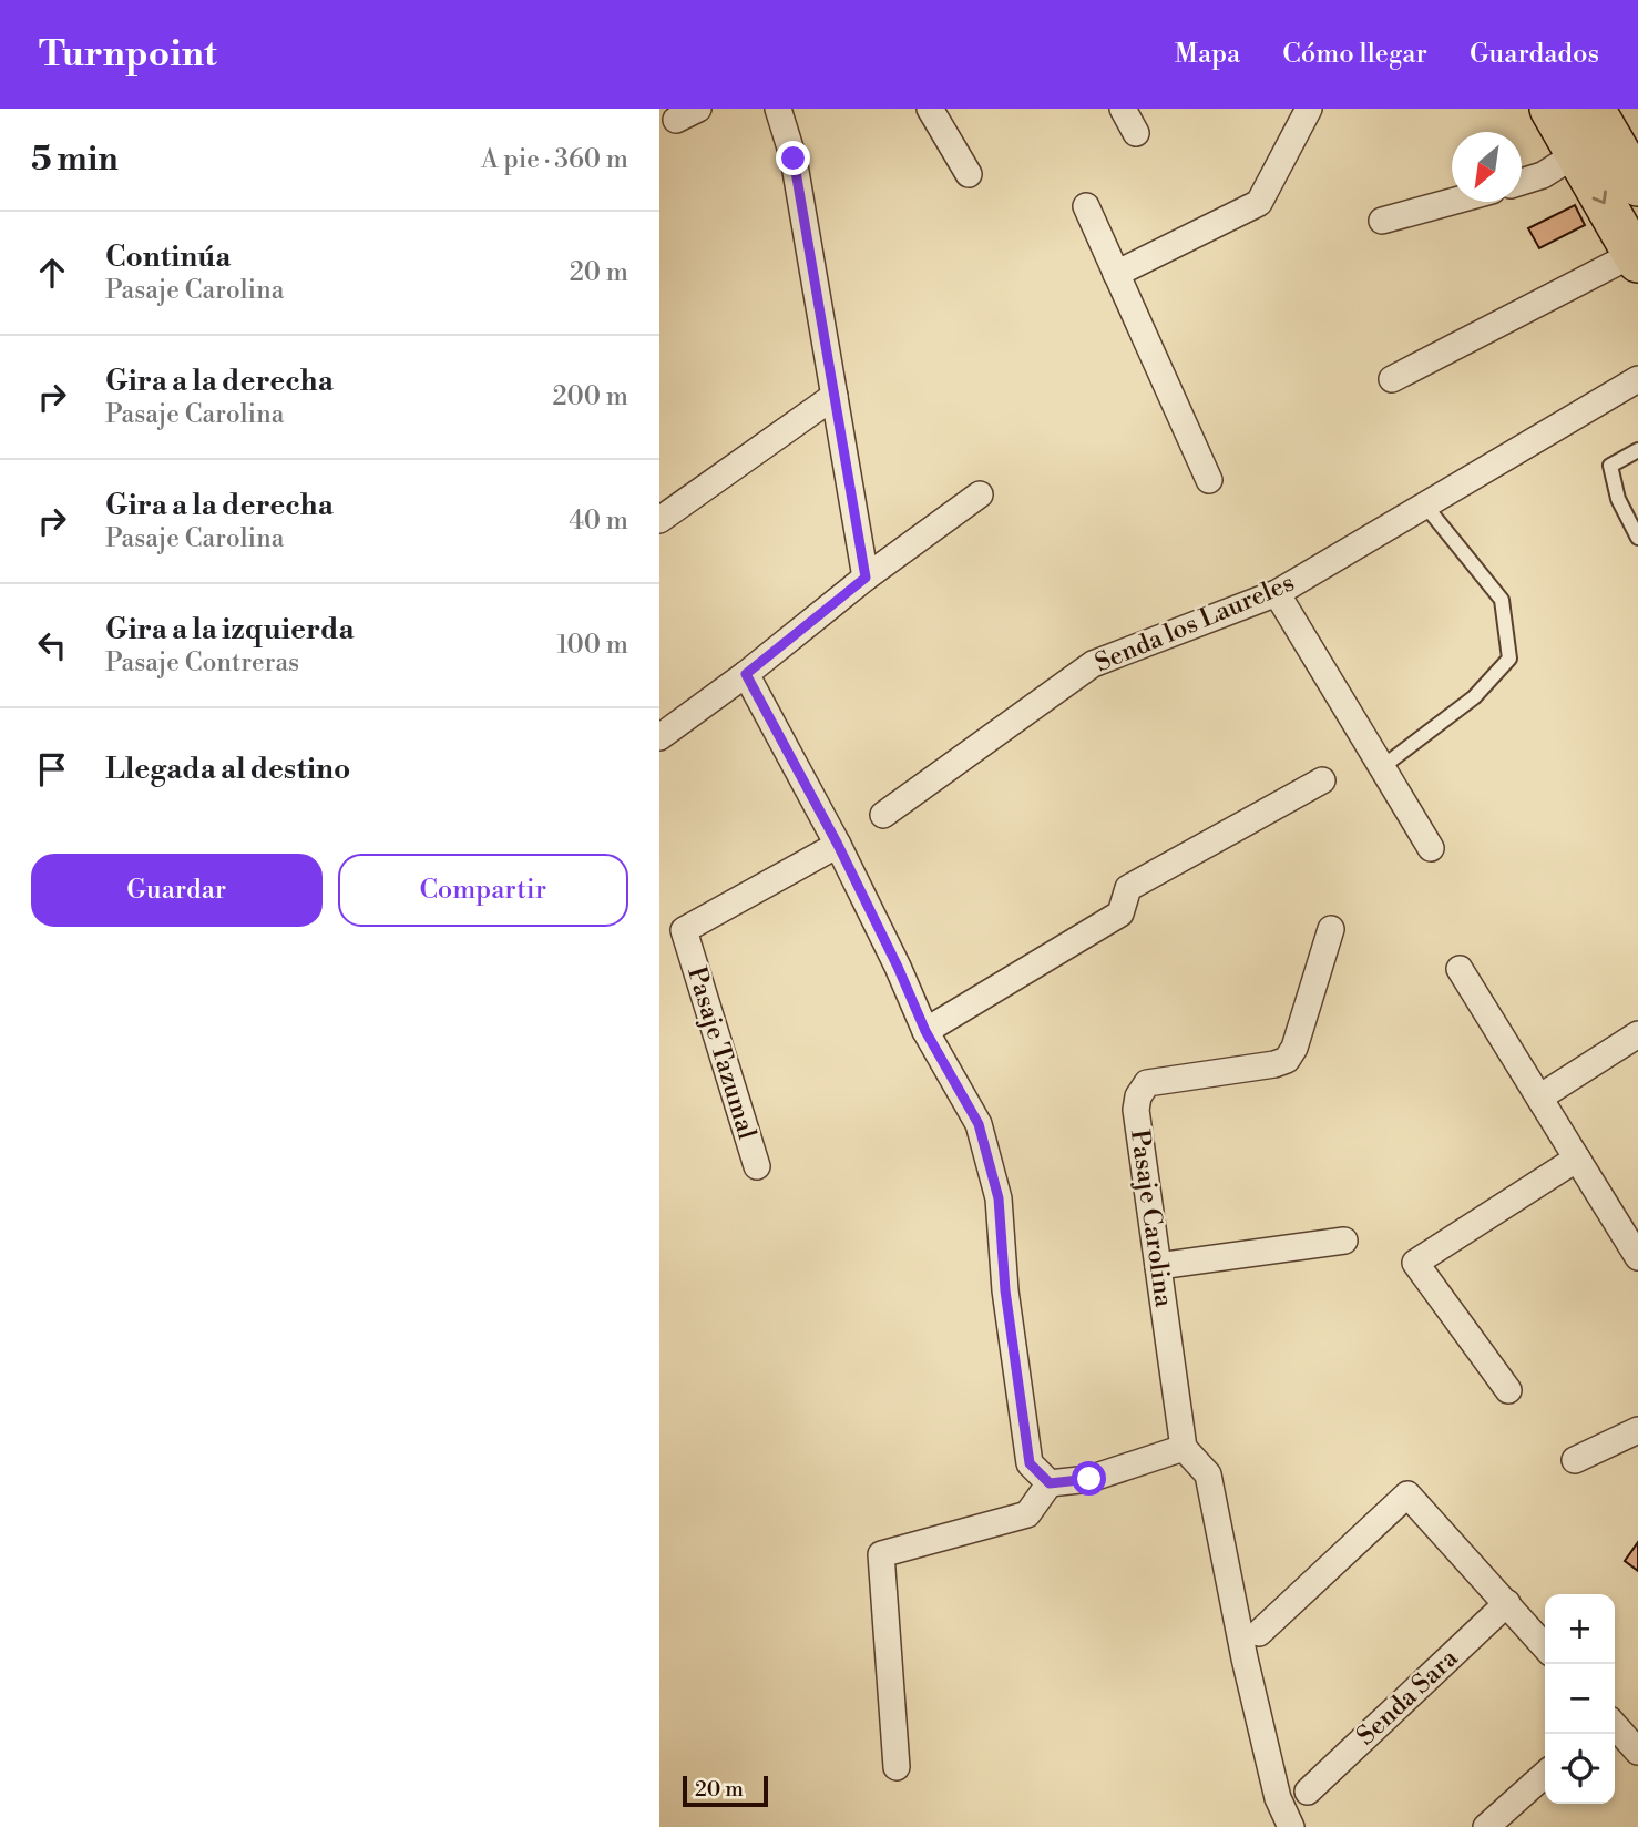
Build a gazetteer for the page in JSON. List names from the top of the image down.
{
  "streets": {
    "street": [
      "Senda los Laureles",
      "Pasaje Tazumal",
      "Pasaje Carolina",
      "Senda Sara"
    ]
  },
  "scale_bar": "20 m",
  "north": "bottom left",
  "page": {
    "header": "Turnpoint",
    "nav": ["Mapa", "Cómo llegar", "Guardados"],
    "heading": ["5 min", "A pie · 360 m"],
    "list": [
      ["Continúa", "Pasaje Carolina", "20 m"],
      ["Gira a la derecha", "Pasaje Carolina", "200 m"],
      ["Gira a la derecha", "Pasaje Carolina", "40 m"],
      ["Gira a la izquierda", "Pasaje Contreras", "100 m"],
      "Llegada al destino"
    ],
    "buttons": ["Guardar", "Compartir"],
    "map_buttons": ["+", "−"],
    "scale": "20 m"
  }
}
